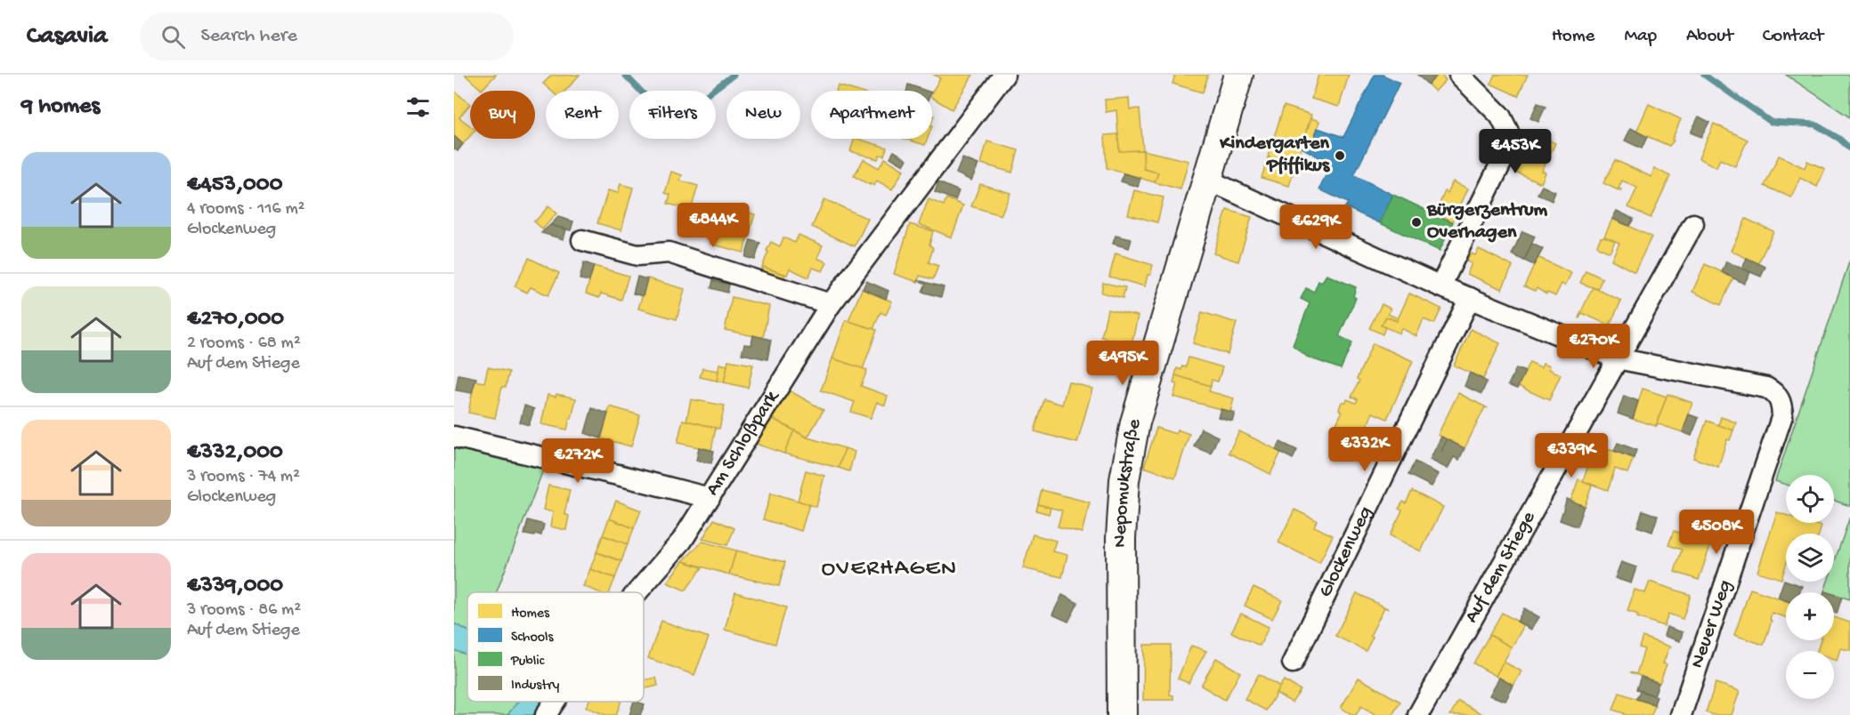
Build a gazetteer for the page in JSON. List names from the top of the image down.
{
  "streets": {
    "main road": ["Nepomukstraße"],
    "street": [
      "Am Schloßpark",
      "Glockenweg",
      "Auf dem Stiege",
      "Neuer Weg"
    ]
  },
  "crossings": [
    ["Auf dem Stiege", "Neuer Weg"]
  ],
  "districts": ["OVERHAGEN"],
  "places": ["Kindergarten Pfiffikus", "Bürgerzentrum Overhagen"],
  "legend": [
    "Homes",
    "Schools",
    "Public",
    "Industry"
  ],
  "page": {
    "header": "Casavia",
    "search": "Search here",
    "nav": [
      "Home",
      "Map",
      "About",
      "Contact"
    ],
    "heading": "9 homes",
    "chip": [
      "Buy",
      "Rent",
      "Filters",
      "New",
      "Apartment"
    ],
    "price": [
      "€453K",
      "€844K",
      "€629K",
      "€270K",
      "€495K",
      "€332K",
      "€339K",
      "€272K",
      "€508K"
    ],
    "list": [
      {
        "name": "€453,000",
        "note": "4 rooms · 116 m² · Glockenweg"
      },
      {
        "name": "€270,000",
        "note": "2 rooms · 68 m² · Auf dem Stiege"
      },
      {
        "name": "€332,000",
        "note": "3 rooms · 74 m² · Glockenweg"
      },
      {
        "name": "€339,000",
        "note": "3 rooms · 86 m² · Auf dem Stiege"
      }
    ],
    "map_buttons": ["+", "−"]
  }
}
